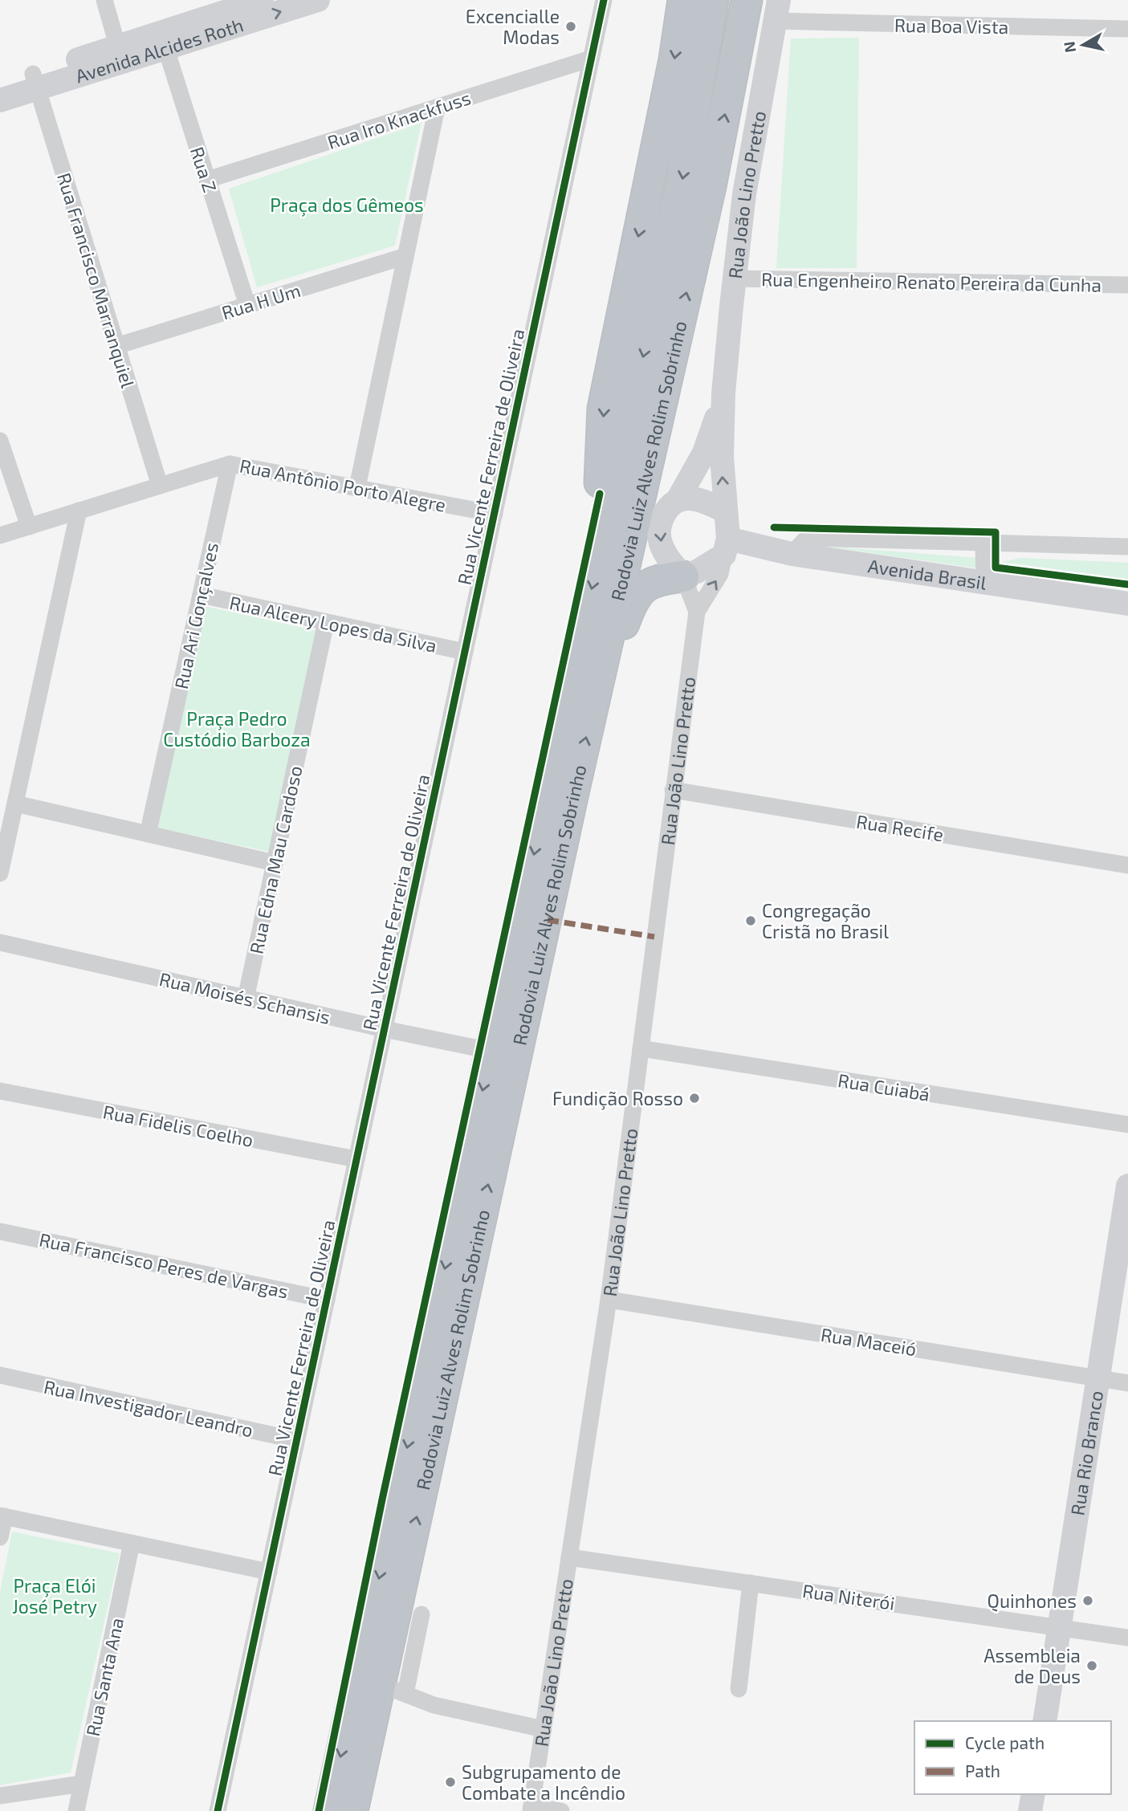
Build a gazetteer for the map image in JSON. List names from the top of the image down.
{
  "streets": {
    "highway": ["Rodovia Luiz Alves Rolim Sobrinho"],
    "street": [
      "Rua Boa Vista",
      "Avenida Alcides Roth",
      "Rua Iro Knackfuss",
      "Rua Z",
      "Rua João Lino Pretto",
      "Rua Francisco Marranquiel",
      "Rua Engenheiro Renato Pereira da Cunha",
      "Rua H Um",
      "Rua Vicente Ferreira de Oliveira",
      "Rua Antônio Porto Alegre",
      "Avenida Brasil",
      "Rua Ari Gonçalves",
      "Rua Alcery Lopes da Silva",
      "Rua Recife",
      "Rua Edna Mau Cardoso",
      "Rua Moisés Schansis",
      "Rua Cuiabá",
      "Rua Fidelis Coelho",
      "Rua Francisco Peres de Vargas",
      "Rua Maceió",
      "Rua Investigador Leandro",
      "Rua Rio Branco",
      "Rua Niterói",
      "Rua Santa Ana"
    ]
  },
  "crossings": [
    ["Rua Boa Vista", "Rua João Lino Pretto"],
    ["Avenida Alcides Roth", "Rua Z"],
    ["Avenida Alcides Roth", "Rua Francisco Marranquiel"],
    ["Rua Iro Knackfuss", "Rua Z"],
    ["Rua Iro Knackfuss", "Rua Vicente Ferreira de Oliveira"],
    ["Rua Z", "Rua H Um"],
    ["Rua João Lino Pretto", "Rua Engenheiro Renato Pereira da Cunha"],
    ["Rua João Lino Pretto", "Avenida Brasil"],
    ["Rua João Lino Pretto", "Rua Recife"],
    ["Rua João Lino Pretto", "Rua Cuiabá"],
    ["Rua João Lino Pretto", "Rua Maceió"],
    ["Rua João Lino Pretto", "Rua Niterói"],
    ["Rua Francisco Marranquiel", "Rua H Um"],
    ["Rua Francisco Marranquiel", "Rua Antônio Porto Alegre"],
    ["Rua Vicente Ferreira de Oliveira", "Rua Antônio Porto Alegre"],
    ["Rua Vicente Ferreira de Oliveira", "Rua Alcery Lopes da Silva"],
    ["Rua Vicente Ferreira de Oliveira", "Rua Moisés Schansis"],
    ["Rua Vicente Ferreira de Oliveira", "Rua Fidelis Coelho"],
    ["Rua Vicente Ferreira de Oliveira", "Rua Francisco Peres de Vargas"],
    ["Rua Vicente Ferreira de Oliveira", "Rua Investigador Leandro"],
    ["Rodovia Luiz Alves Rolim Sobrinho", "Rua Moisés Schansis"],
    ["Rua Antônio Porto Alegre", "Rua Ari Gonçalves"],
    ["Rua Ari Gonçalves", "Rua Alcery Lopes da Silva"],
    ["Rua Alcery Lopes da Silva", "Rua Edna Mau Cardoso"],
    ["Rua Edna Mau Cardoso", "Rua Moisés Schansis"],
    ["Rua Maceió", "Rua Rio Branco"],
    ["Rua Rio Branco", "Rua Niterói"]
  ],
  "parks": ["Praça dos Gêmeos", "Praça Pedro Custódio Barboza", "Praça Elói José Petry"],
  "places": [
    "Excencialle Modas",
    "Congregação Cristã no Brasil",
    "Fundição Rosso",
    "Quinhones",
    "Assembleia de Deus",
    "Subgrupamento de Combate a Incêndio"
  ],
  "legend": ["Cycle path", "Path"],
  "north": "left"
}
